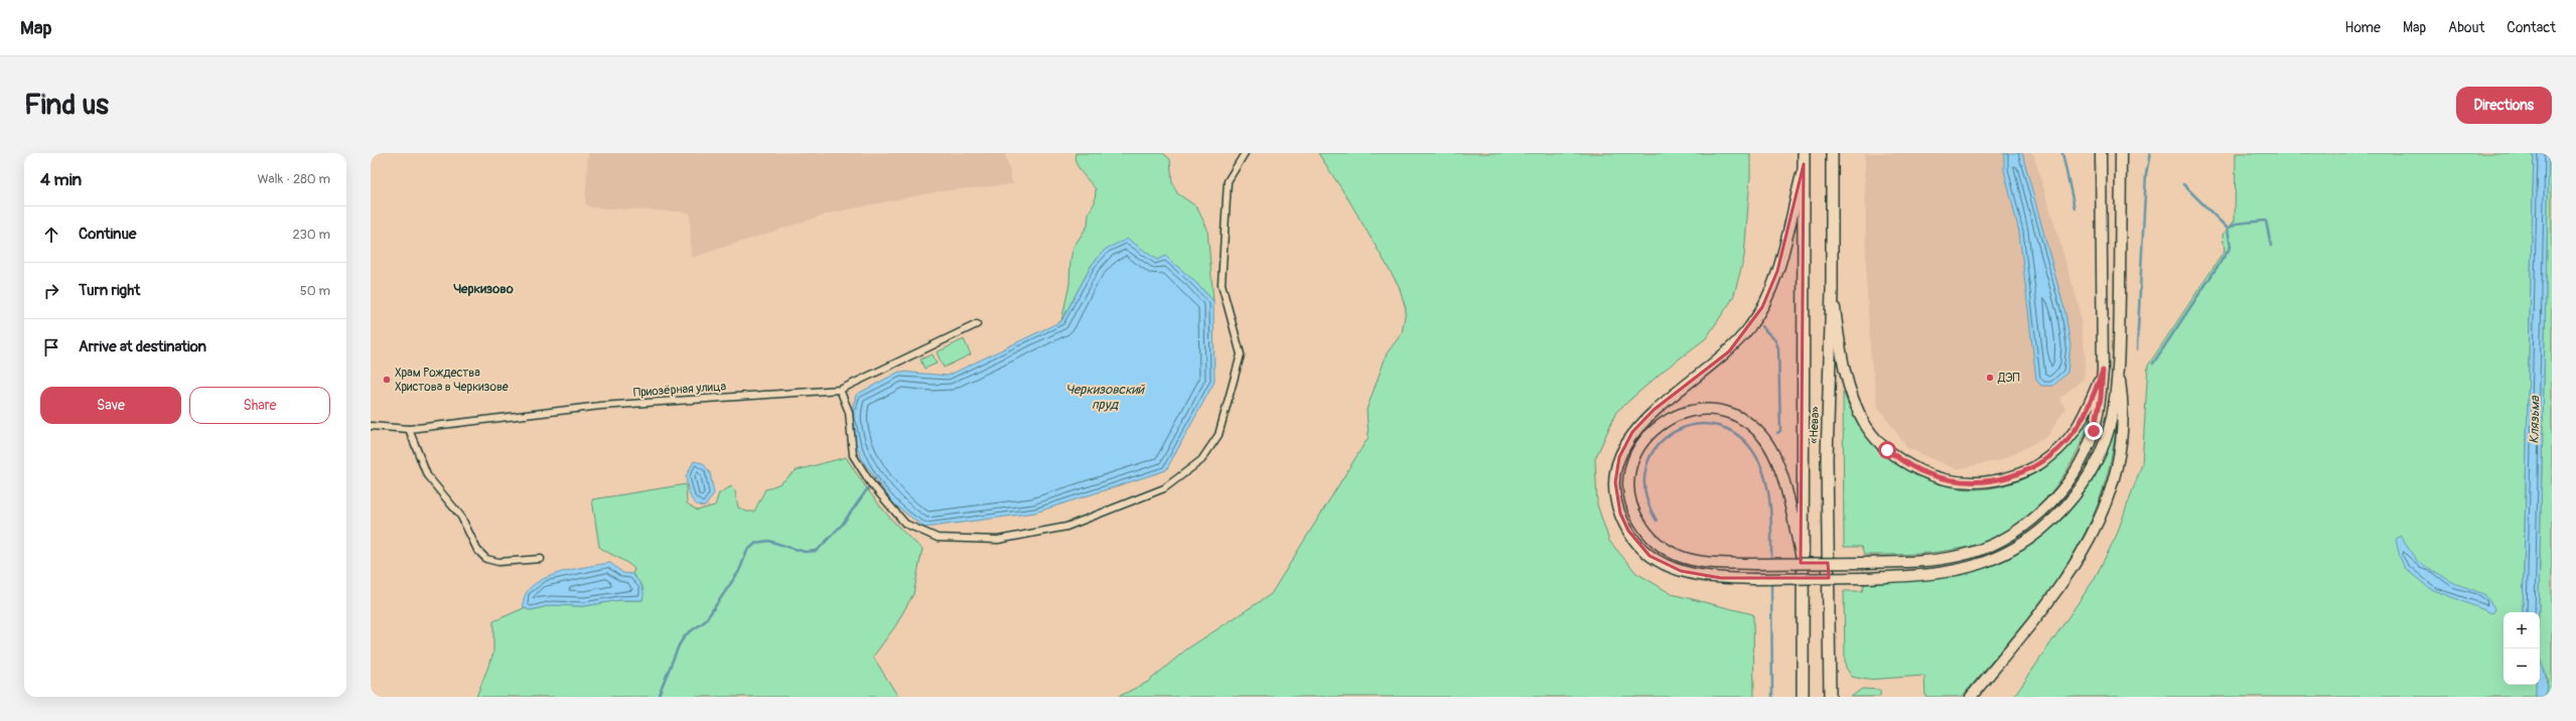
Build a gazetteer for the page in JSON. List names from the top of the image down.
{
  "streets": {
    "highway": ["«Нева»"],
    "street": ["Приозёрная улица"]
  },
  "districts": ["Черкизово"],
  "water": ["Черкизовский пруд", "Клязьма"],
  "places": ["ДЭП", "Храм Рождества Христова в Черкизове"],
  "page": {
    "header": "Map",
    "nav": [
      "Home",
      "Map",
      "About",
      "Contact"
    ],
    "buttons": [
      "Directions",
      ["Save", "Share"]
    ],
    "title": "Find us",
    "heading": ["4 min", "Walk · 280 m"],
    "list": [
      ["Continue", "230 m"],
      ["Turn right", "50 m"],
      "Arrive at destination"
    ],
    "map_buttons": ["+", "−"]
  }
}
